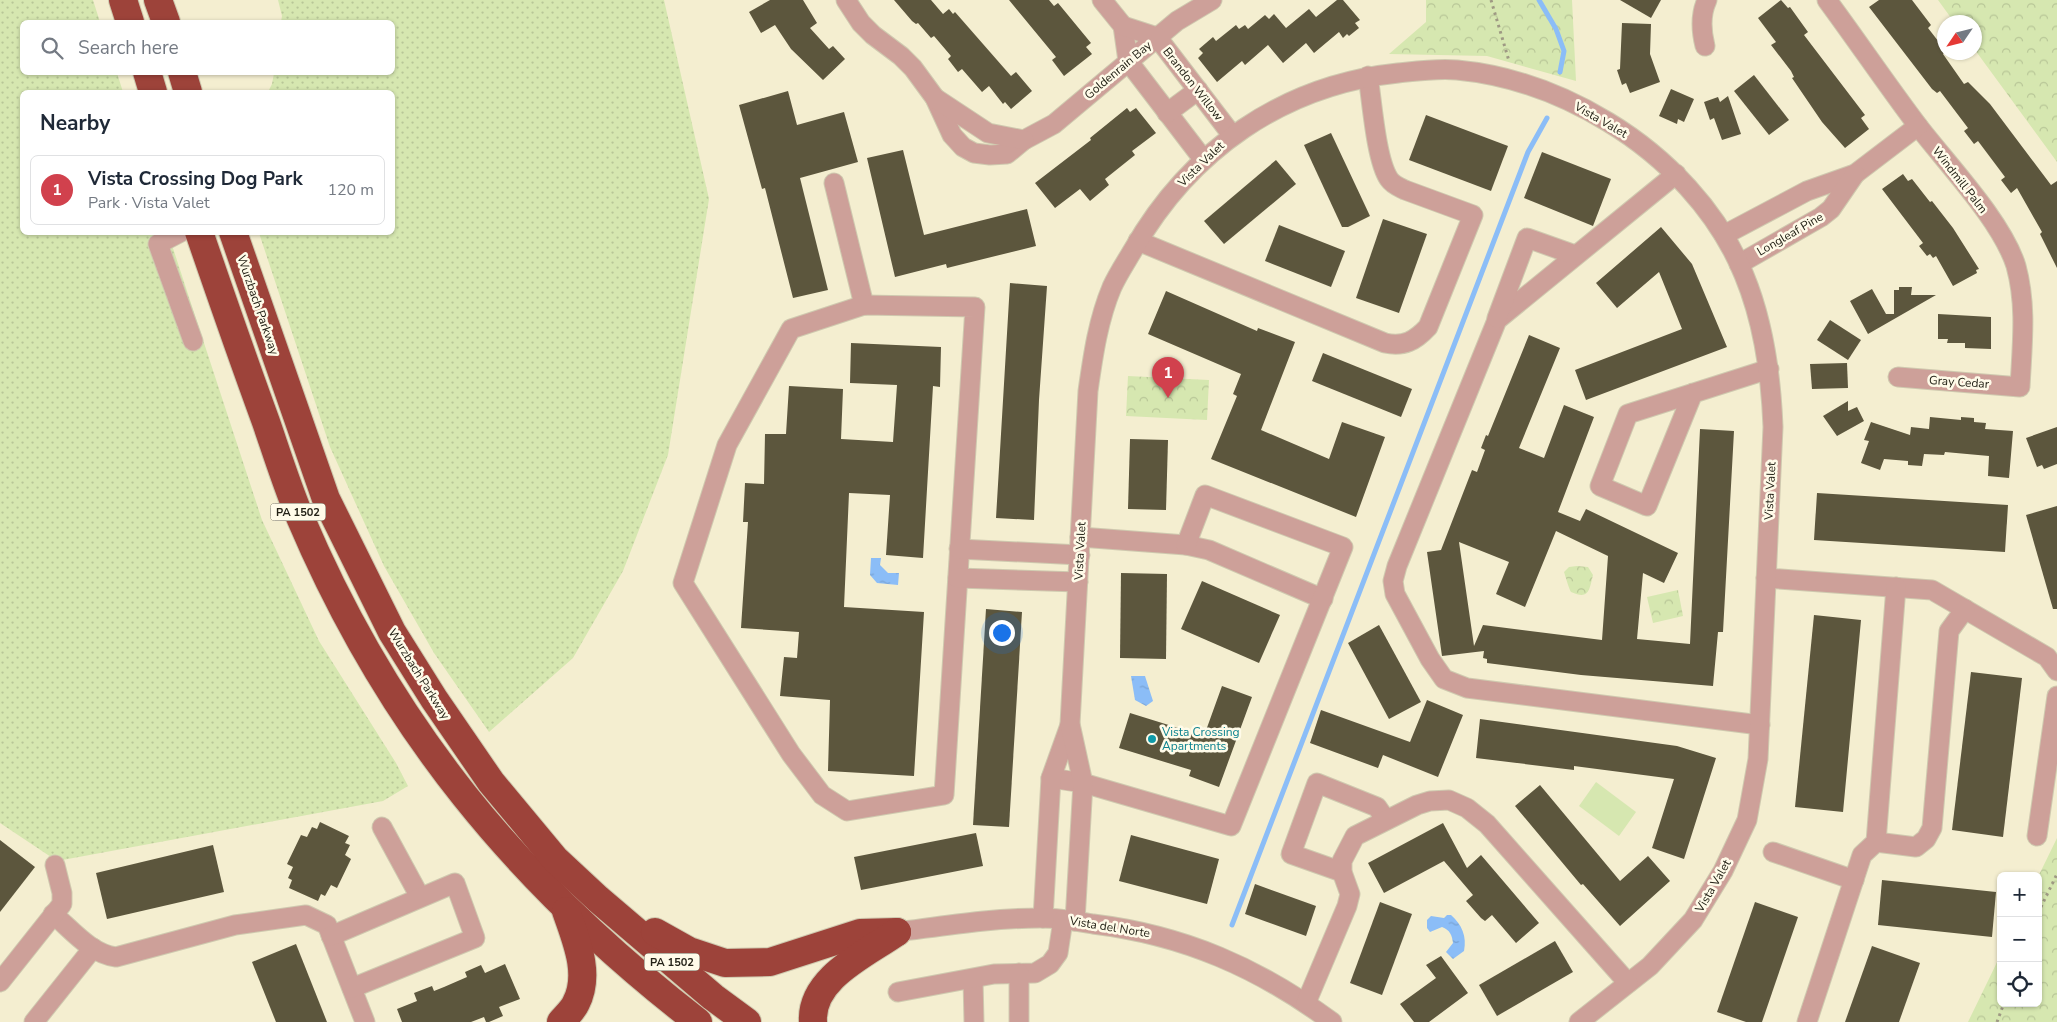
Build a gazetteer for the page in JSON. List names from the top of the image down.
{
  "streets": {
    "highway": ["Wurzbach Parkway", "PA 1502"],
    "street": [
      "Goldenrain Bay",
      "Brandon Willow",
      "Vista Valet",
      "Windmill Palm",
      "Longleaf Pine",
      "Gray Cedar",
      "Vista del Norte"
    ]
  },
  "crossings": [
    ["Goldenrain Bay", "Brandon Willow"],
    ["Brandon Willow", "Vista Valet"],
    ["Vista Valet", "Longleaf Pine"],
    ["Vista Valet", "Vista del Norte"],
    ["Windmill Palm", "Longleaf Pine"],
    ["Windmill Palm", "Gray Cedar"]
  ],
  "places": ["Vista Crossing Apartments"],
  "north": "bottom left",
  "page": {
    "search": "Search here",
    "heading": "Nearby",
    "list": [
      {
        "mark": "1",
        "name": "Vista Crossing Dog Park",
        "note": "Park · Vista Valet",
        "value": "120 m"
      }
    ],
    "pins": "1",
    "map_buttons": ["+", "−"]
  }
}
